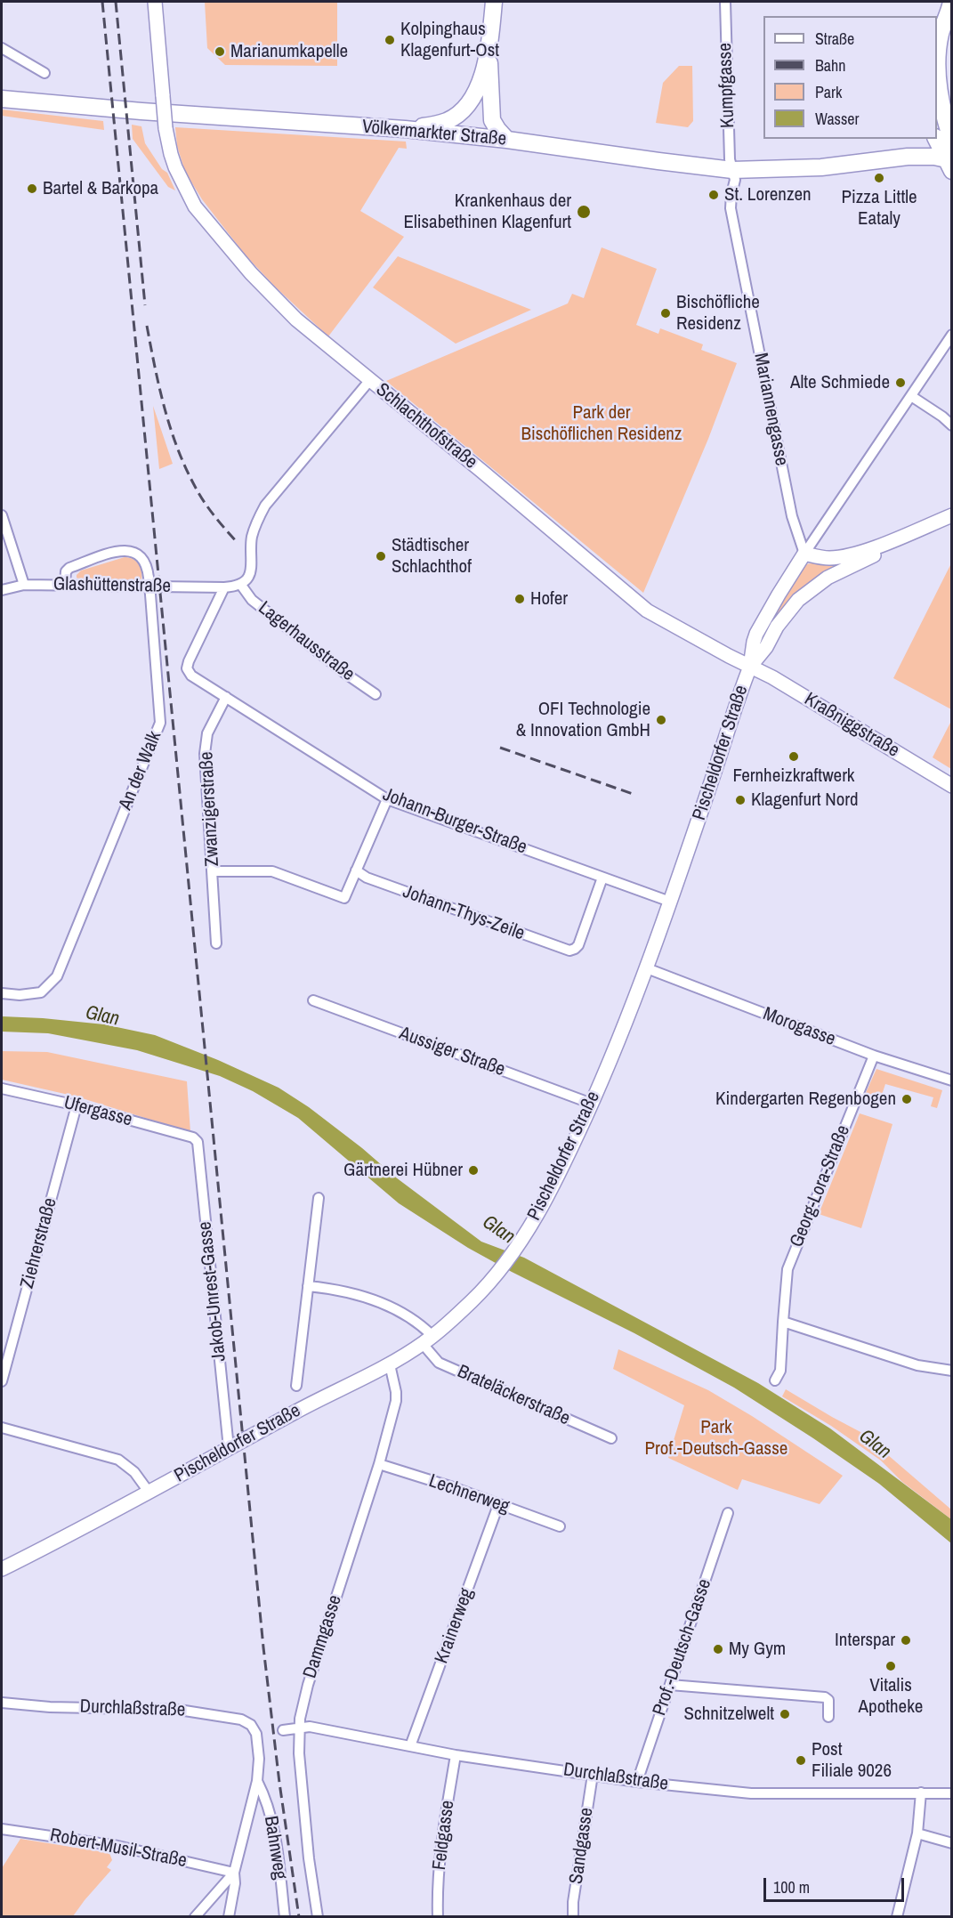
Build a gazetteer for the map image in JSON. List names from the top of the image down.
{
  "streets": {
    "main road": [
      "Völkermarkter Straße",
      "Schlachthofstraße",
      "Kraßniggstraße",
      "Pischeldorfer Straße"
    ],
    "street": [
      "Kumpfgasse",
      "Mariannengasse",
      "Glashüttenstraße",
      "Lagerhausstraße",
      "An der Walk",
      "Zwanzigerstraße",
      "Johann-Burger-Straße",
      "Johann-Thys-Zeile",
      "Morogasse",
      "Aussiger Straße",
      "Ufergasse",
      "Georg-Lora-Straße",
      "Ziehrerstraße",
      "Jakob-Unrest-Gasse",
      "Brateläckerstraße",
      "Lechnerweg",
      "Krainerweg",
      "Dammgasse",
      "Prof.-Deutsch-Gasse",
      "Durchlaßstraße",
      "Feldgasse",
      "Sandgasse",
      "Bahnweg",
      "Robert-Musil-Straße"
    ]
  },
  "crossings": [
    ["Kumpfgasse", "Völkermarkter Straße"],
    ["Kumpfgasse", "Mariannengasse"],
    ["Völkermarkter Straße", "Mariannengasse"],
    ["Mariannengasse", "Pischeldorfer Straße"],
    ["Schlachthofstraße", "Kraßniggstraße"],
    ["Schlachthofstraße", "Pischeldorfer Straße"],
    ["Glashüttenstraße", "An der Walk"],
    ["Kraßniggstraße", "Pischeldorfer Straße"],
    ["Pischeldorfer Straße", "Johann-Burger-Straße"],
    ["Pischeldorfer Straße", "Morogasse"],
    ["Pischeldorfer Straße", "Aussiger Straße"],
    ["Pischeldorfer Straße", "Jakob-Unrest-Gasse"],
    ["Pischeldorfer Straße", "Brateläckerstraße"],
    ["Pischeldorfer Straße", "Dammgasse"],
    ["Zwanzigerstraße", "Johann-Burger-Straße"],
    ["Johann-Burger-Straße", "Johann-Thys-Zeile"],
    ["Morogasse", "Georg-Lora-Straße"],
    ["Ufergasse", "Ziehrerstraße"],
    ["Ufergasse", "Jakob-Unrest-Gasse"],
    ["Lechnerweg", "Krainerweg"],
    ["Lechnerweg", "Dammgasse"],
    ["Krainerweg", "Durchlaßstraße"],
    ["Dammgasse", "Durchlaßstraße"],
    ["Prof.-Deutsch-Gasse", "Durchlaßstraße"],
    ["Durchlaßstraße", "Feldgasse"],
    ["Durchlaßstraße", "Sandgasse"],
    ["Durchlaßstraße", "Bahnweg"]
  ],
  "water": ["Glan"],
  "parks": ["Park der Bischöflichen Residenz", "Park Prof.-Deutsch-Gasse"],
  "places": [
    "Kolpinghaus Klagenfurt-Ost",
    "Marianumkapelle",
    "Pizza Little Eataly",
    "Bartel & Barkopa",
    "St. Lorenzen",
    "Krankenhaus der Elisabethinen Klagenfurt",
    "Bischöfliche Residenz",
    "Alte Schmiede",
    "Städtischer Schlachthof",
    "Hofer",
    "OFI Technologie & Innovation GmbH",
    "Fernheizkraftwerk",
    "Klagenfurt Nord",
    "Kindergarten Regenbogen",
    "Gärtnerei Hübner",
    "Interspar",
    "My Gym",
    "Vitalis Apotheke",
    "Schnitzelwelt",
    "Post Filiale 9026"
  ],
  "legend": [
    "Straße",
    "Bahn",
    "Park",
    "Wasser"
  ],
  "scale_bar": "100 m"
}
